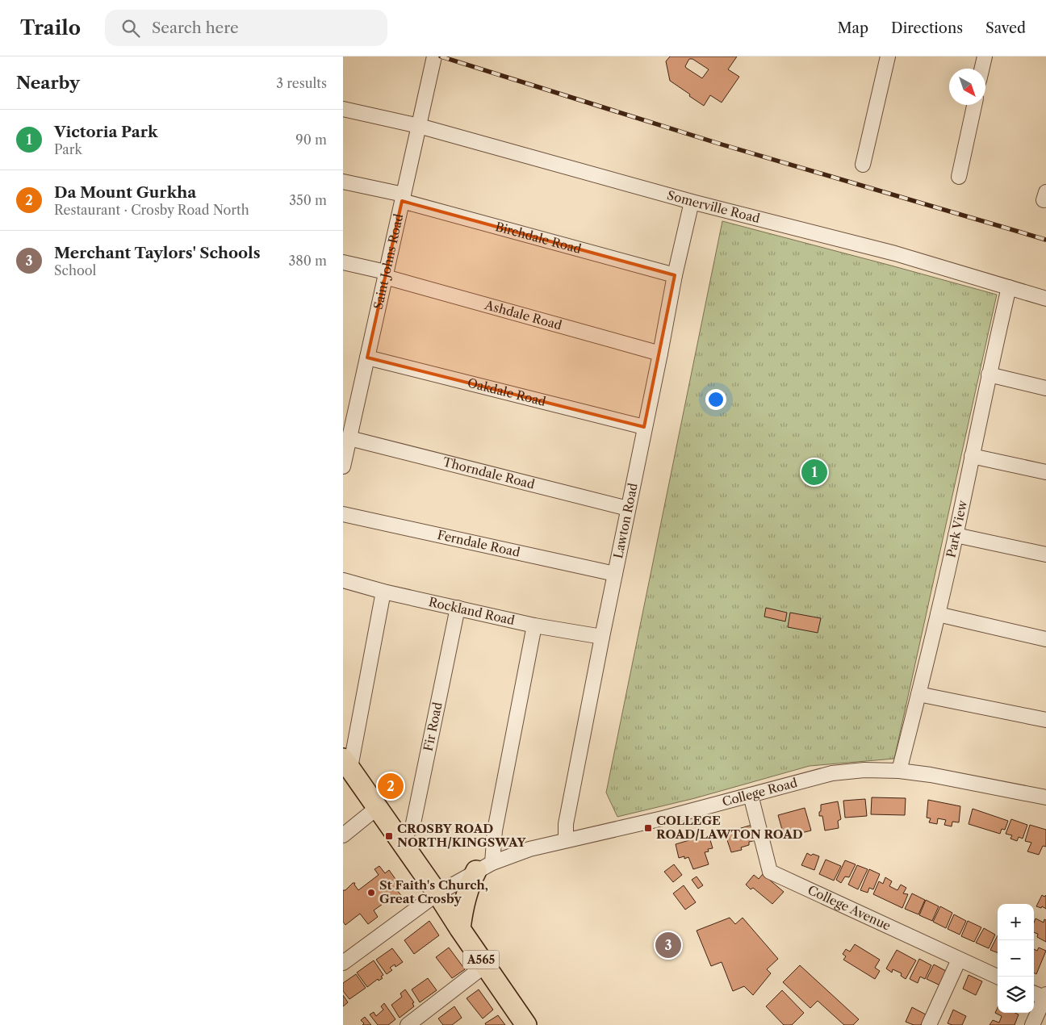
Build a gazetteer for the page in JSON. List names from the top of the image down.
{
  "streets": {
    "highway": ["A565"],
    "street": [
      "Somerville Road",
      "Birchdale Road",
      "Saint Johns Road",
      "Ashdale Road",
      "Oakdale Road",
      "Thorndale Road",
      "Lawton Road",
      "Park View",
      "Ferndale Road",
      "Rockland Road",
      "Fir Road",
      "College Road",
      "College Avenue"
    ]
  },
  "crossings": [
    ["Somerville Road", "Saint Johns Road"],
    ["Somerville Road", "Lawton Road"],
    ["Somerville Road", "Park View"],
    ["Birchdale Road", "Saint Johns Road"],
    ["Birchdale Road", "Lawton Road"],
    ["Saint Johns Road", "Ashdale Road"],
    ["Saint Johns Road", "Oakdale Road"],
    ["Saint Johns Road", "Thorndale Road"],
    ["Ashdale Road", "Lawton Road"],
    ["Oakdale Road", "Lawton Road"],
    ["Thorndale Road", "Lawton Road"],
    ["Lawton Road", "Ferndale Road"],
    ["Lawton Road", "Rockland Road"],
    ["Lawton Road", "College Road"],
    ["Park View", "College Road"],
    ["Rockland Road", "Fir Road"],
    ["Fir Road", "A565"],
    ["College Road", "College Avenue"],
    ["College Road", "A565"]
  ],
  "places": {
    "transit": ["COLLEGE ROAD/LAWTON ROAD", "CROSBY ROAD NORTH/KINGSWAY"],
    "other": ["St Faith's Church, Great Crosby"]
  },
  "north": "bottom right",
  "page": {
    "header": "Trailo",
    "search": "Search here",
    "nav": ["Map", "Directions", "Saved"],
    "heading": ["Nearby", "3 results"],
    "list": [
      {
        "mark": "1",
        "name": "Victoria Park",
        "note": "Park",
        "value": "90 m"
      },
      {
        "mark": "2",
        "name": "Da Mount Gurkha",
        "note": "Restaurant · Crosby Road North",
        "value": "350 m"
      },
      {
        "mark": "3",
        "name": "Merchant Taylors' Schools",
        "note": "School",
        "value": "380 m"
      }
    ],
    "pins": ["1", "2", "3"],
    "map_buttons": ["+", "−"]
  }
}
